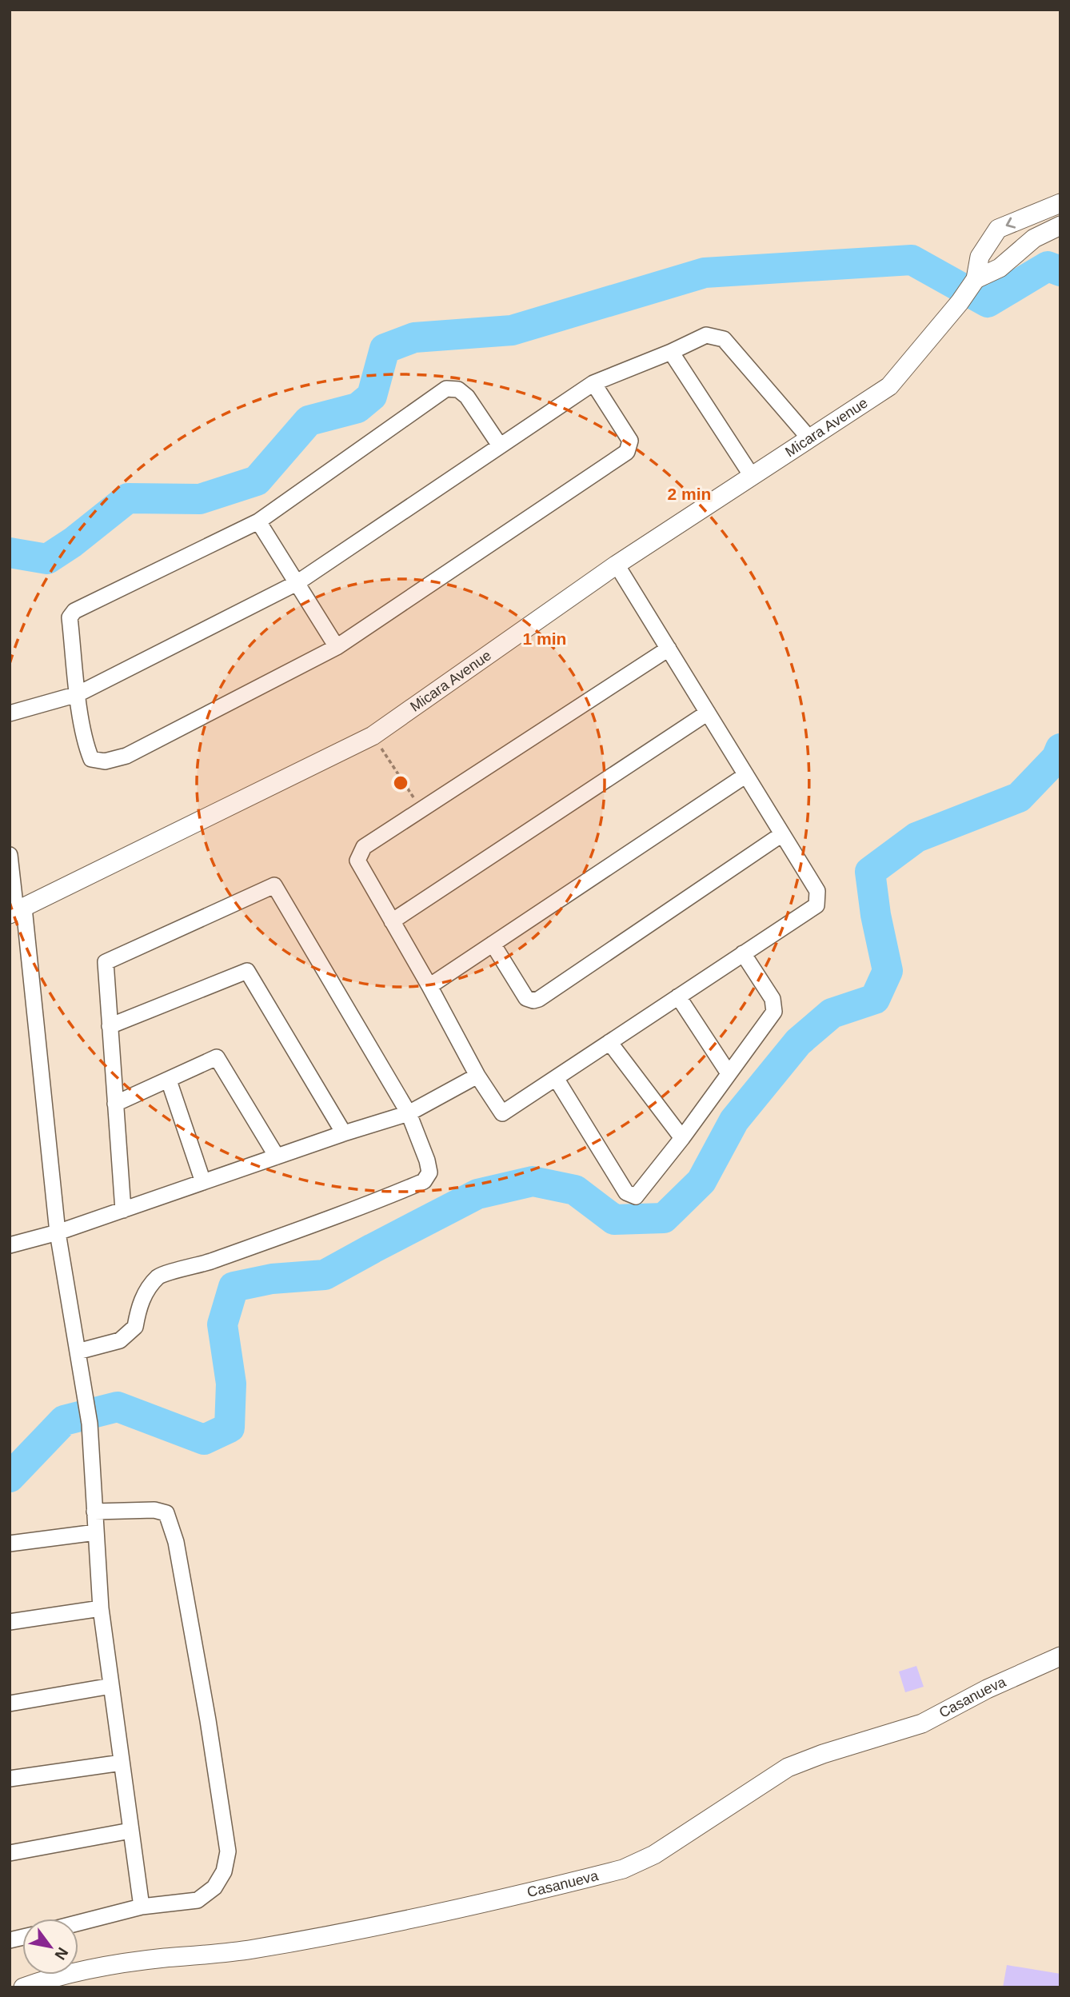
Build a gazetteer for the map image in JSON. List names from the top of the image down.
{
  "streets": {
    "street": ["Micara Avenue", "Casanueva"]
  },
  "north": "bottom right",
  "rings": ["2 min", "1 min"]
}
